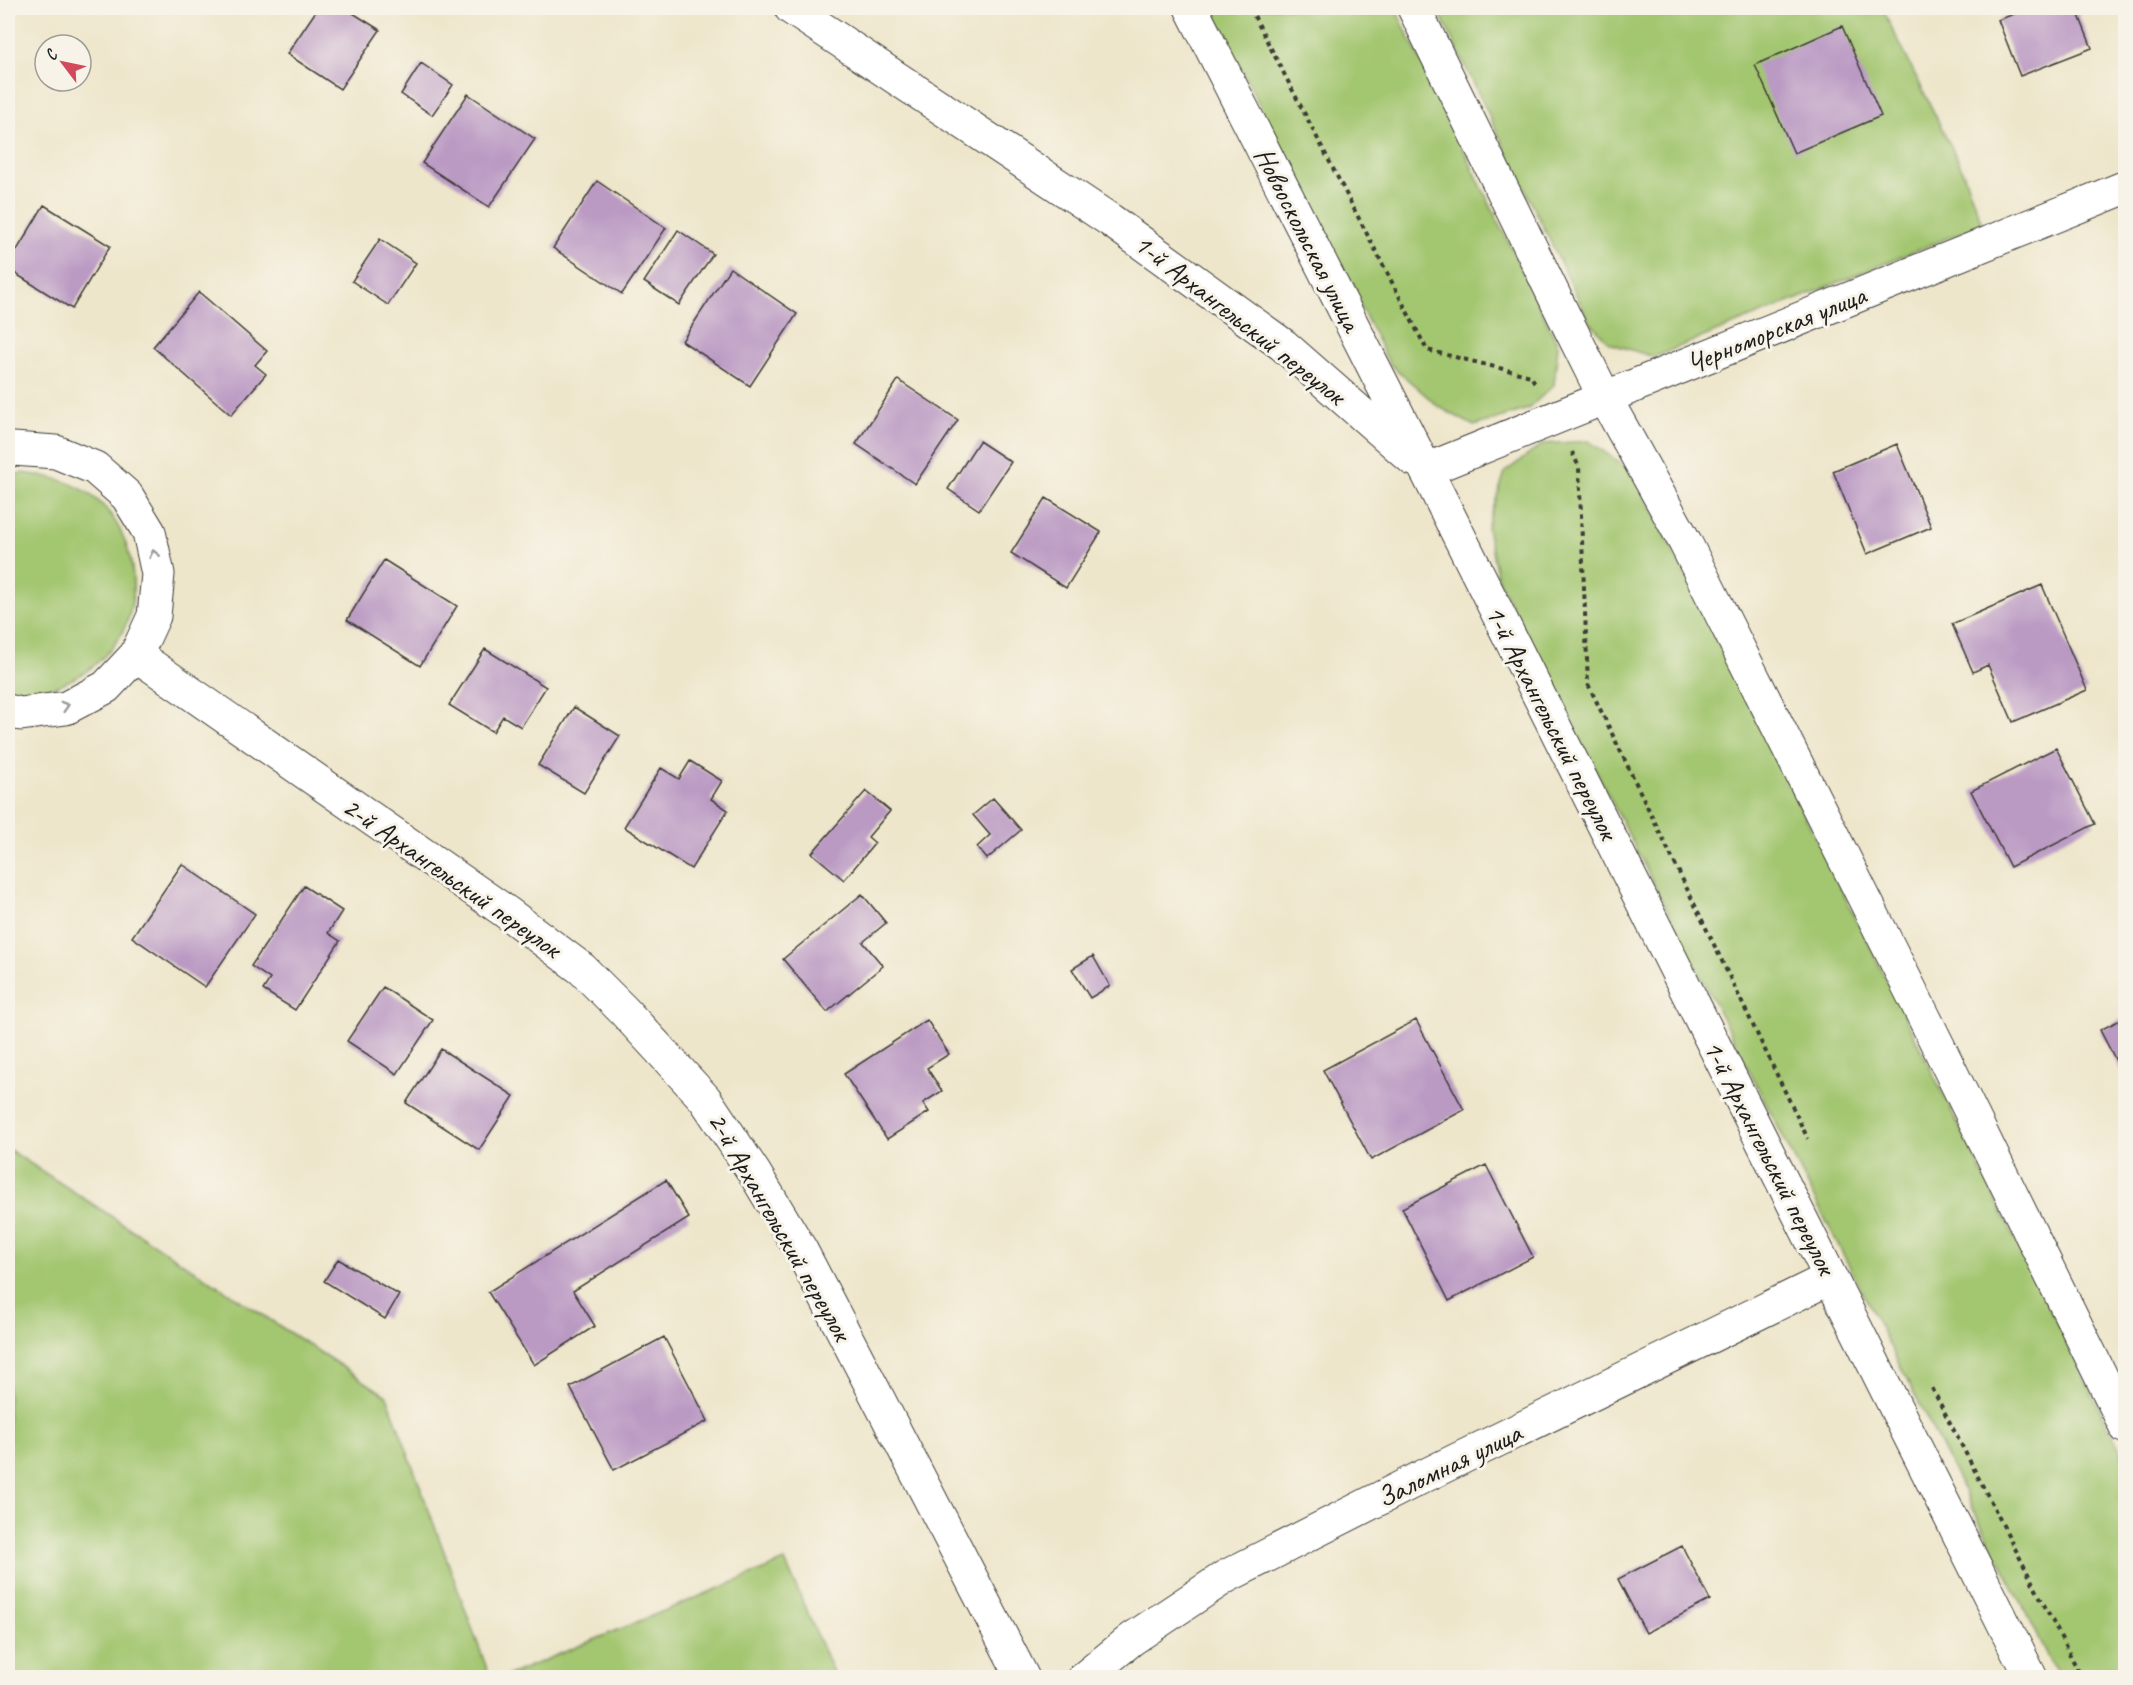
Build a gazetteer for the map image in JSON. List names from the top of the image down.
{
  "streets": {
    "street": [
      "Новооскольская улица",
      "1-й Архангельский переулок",
      "Черноморская улица",
      "2-й Архангельский переулок",
      "Заломная улица"
    ]
  },
  "crossings": [
    ["Новооскольская улица", "1-й Архангельский переулок"],
    ["Новооскольская улица", "Черноморская улица"],
    ["1-й Архангельский переулок", "Черноморская улица"],
    ["1-й Архангельский переулок", "Заломная улица"]
  ],
  "north": "top left"
}
